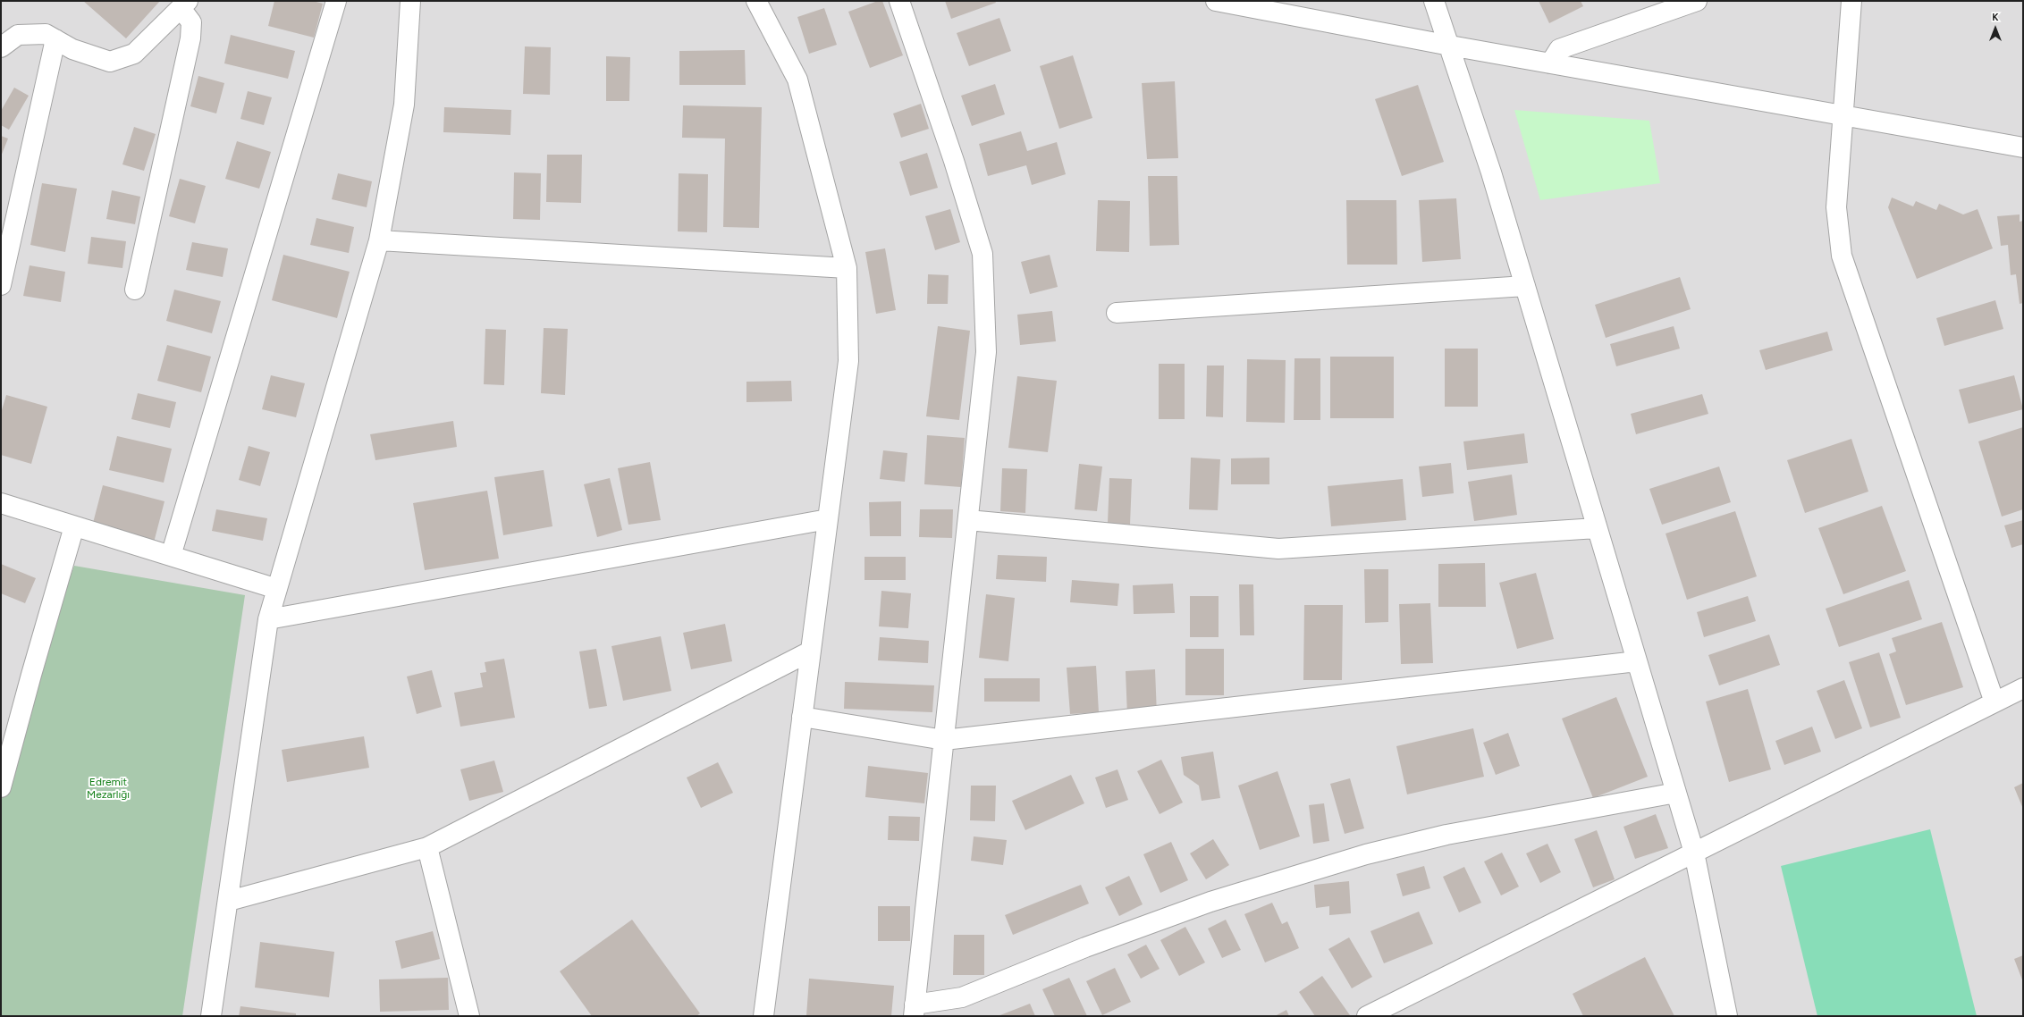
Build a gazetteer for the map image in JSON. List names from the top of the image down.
{
  "parks": ["Edremit Mezarlığı"],
  "north": "top"
}
